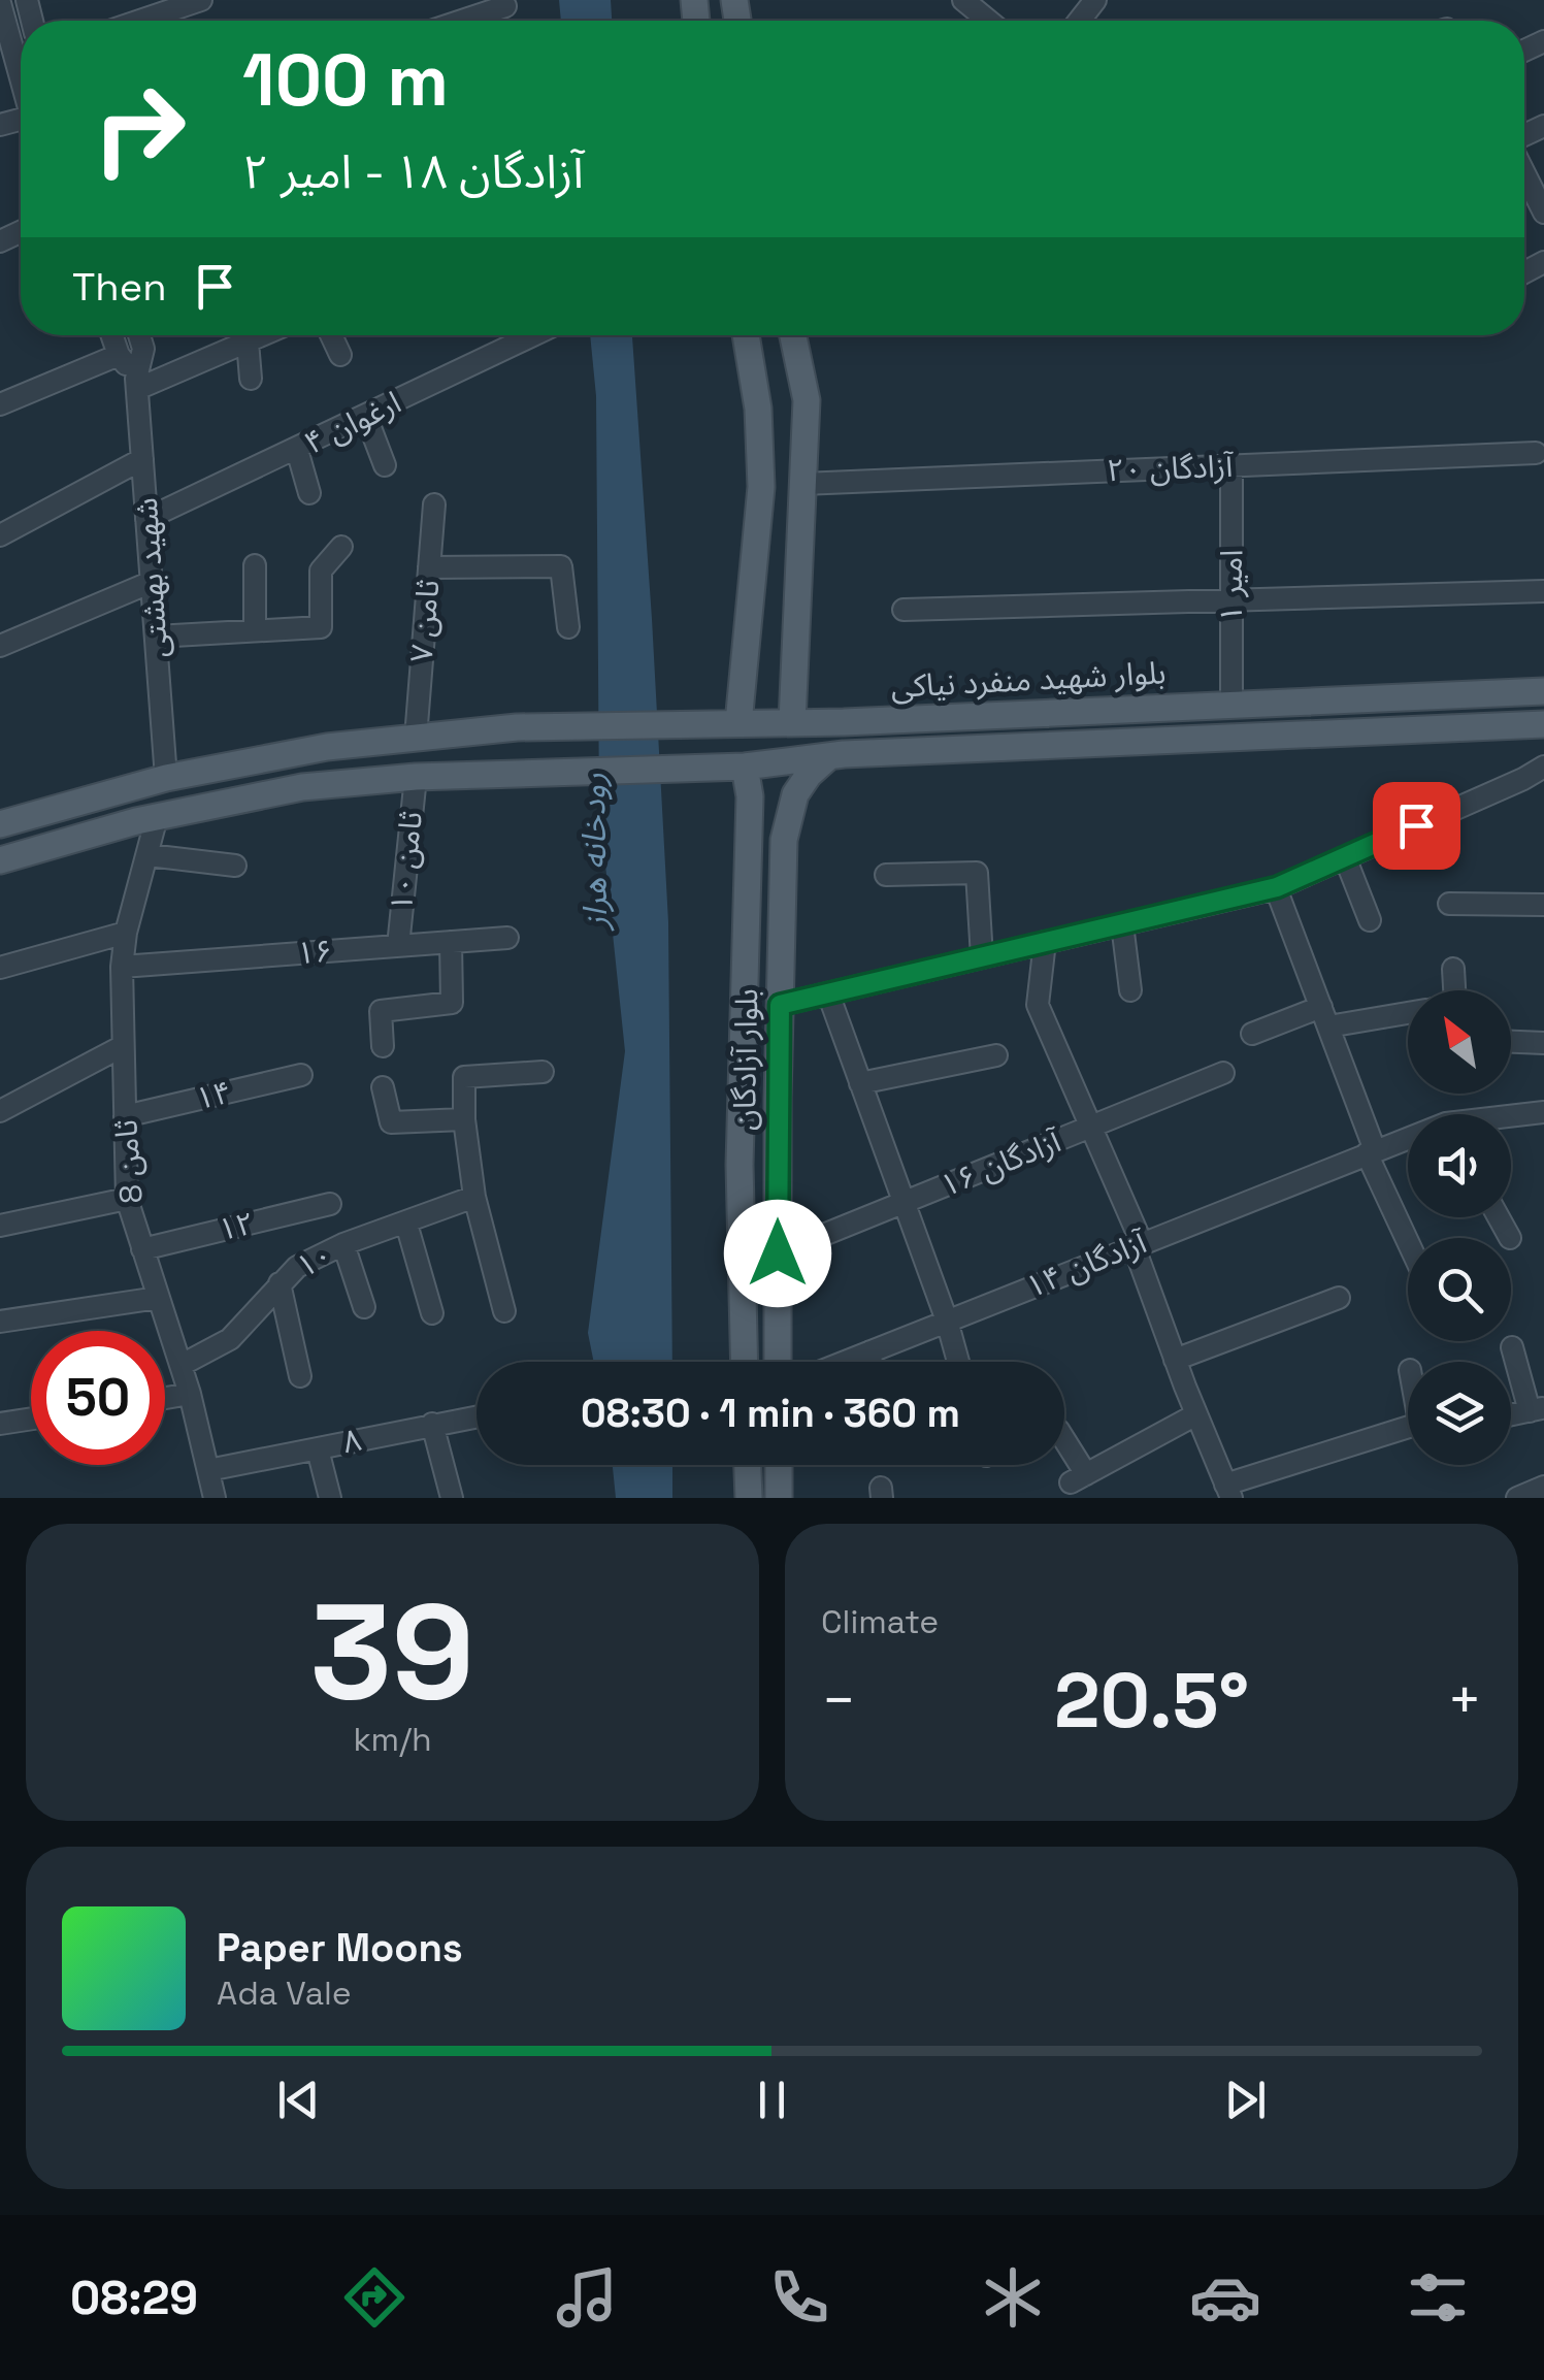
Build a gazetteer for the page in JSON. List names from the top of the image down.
{
  "streets": {
    "main road": ["بلوار شهید منفرد نیاکی", "بلوار آزادگان"],
    "street": [
      "ارغوان ۴",
      "آزادگان ۲۰",
      "شهید بهشتی",
      "امیر ۱",
      "ثامن ۷",
      "ثامن ۱۰",
      "۱۶",
      "۱۴",
      "ثامن 8",
      "آزادگان ۱۶",
      "۱۲",
      "۱۰",
      "آزادگان ۱۴",
      "۸"
    ]
  },
  "crossings": [
    ["ارغوان ۴", "شهید بهشتی"],
    ["آزادگان ۲۰", "امیر ۱"],
    ["شهید بهشتی", "بلوار شهید منفرد نیاکی"],
    ["امیر ۱", "بلوار شهید منفرد نیاکی"],
    ["ثامن ۷", "بلوار شهید منفرد نیاکی"],
    ["ثامن ۱۰", "۱۶"],
    ["۱۶", "ثامن 8"],
    ["بلوار آزادگان", "آزادگان ۱۶"],
    ["۱۴", "ثامن 8"],
    ["ثامن 8", "۱۲"],
    ["ثامن 8", "۱۰"],
    ["ثامن 8", "۸"]
  ],
  "water": ["رودخانه هراز"],
  "north": "top left",
  "page": {
    "turn": ["100 m", "آزادگان ۱۸ - امیر ۲"],
    "then": "Then",
    "limit": "50",
    "trip": "08:30 · 1 min · 360 m",
    "tile": [
      ["39", "km/h"],
      "Climate"
    ],
    "heat": ["−", "20.5°", "+"],
    "song": ["Paper Moons", "Ada Vale"],
    "tabs": "08:29"
  }
}
